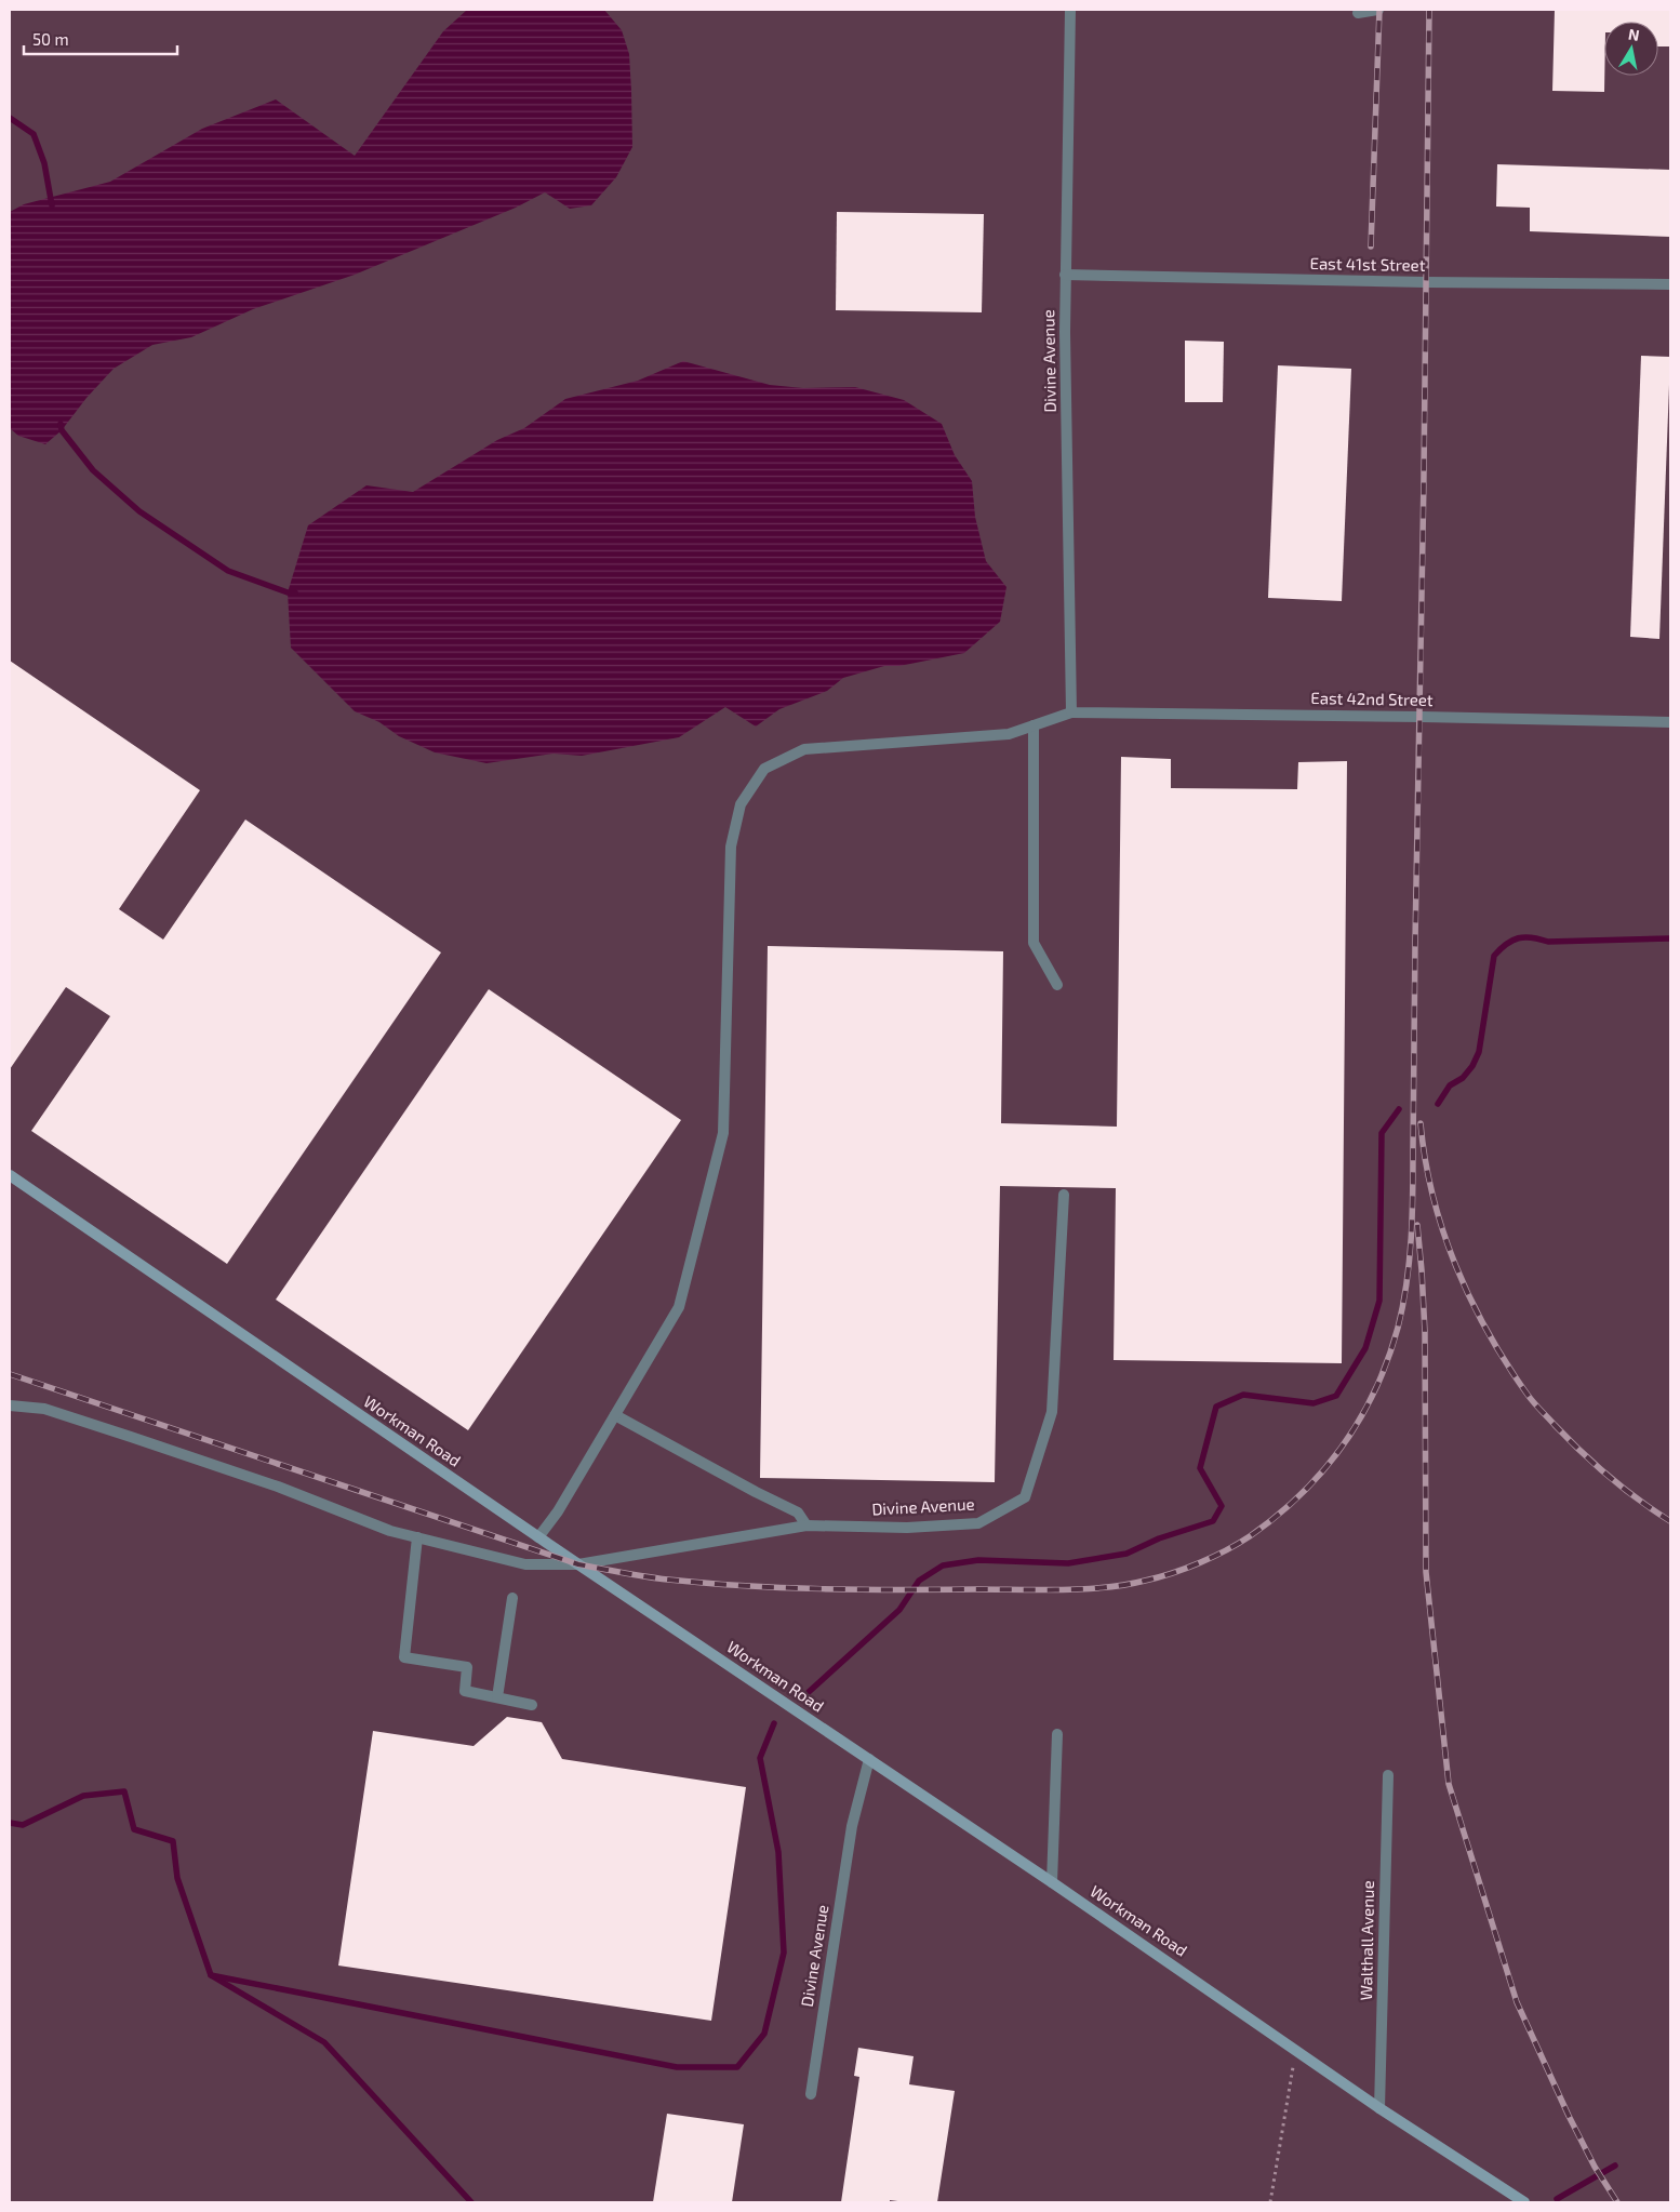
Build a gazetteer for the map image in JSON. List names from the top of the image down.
{
  "streets": {
    "street": [
      "East 41st Street",
      "Divine Avenue",
      "East 42nd Street",
      "Workman Road",
      "Walthall Avenue"
    ]
  },
  "crossings": [
    ["East 41st Street", "Divine Avenue"],
    ["Divine Avenue", "East 42nd Street"],
    ["Divine Avenue", "Workman Road"],
    ["East 42nd Street", "Workman Road"],
    ["Workman Road", "Walthall Avenue"]
  ],
  "scale_bar": "50 m",
  "north": "top"
}
